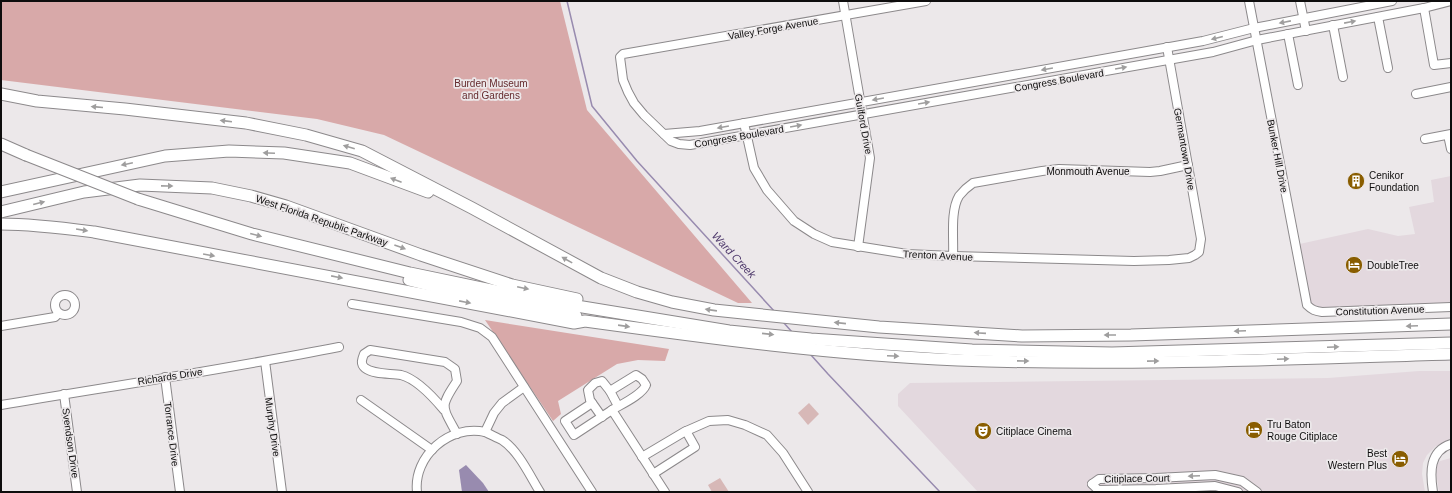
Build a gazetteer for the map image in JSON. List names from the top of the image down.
{
  "streets": {
    "highway": ["West Florida Republic Parkway"],
    "street": [
      "Valley Forge Avenue",
      "Congress Boulevard",
      "Guilford Drive",
      "Germantown Drive",
      "Bunker Hill Drive",
      "Monmouth Avenue",
      "Trenton Avenue",
      "Constitution Avenue",
      "Richards Drive",
      "Murphy Drive",
      "Torrance Drive",
      "Svendson Drive",
      "Citiplace Court"
    ]
  },
  "crossings": [
    ["Valley Forge Avenue", "Congress Boulevard"],
    ["Valley Forge Avenue", "Guilford Drive"],
    ["Congress Boulevard", "Guilford Drive"],
    ["Congress Boulevard", "Germantown Drive"],
    ["Congress Boulevard", "Bunker Hill Drive"],
    ["Congress Boulevard", "Trenton Avenue"],
    ["Guilford Drive", "Trenton Avenue"],
    ["Germantown Drive", "Monmouth Avenue"],
    ["Germantown Drive", "Trenton Avenue"],
    ["Bunker Hill Drive", "Constitution Avenue"],
    ["Monmouth Avenue", "Trenton Avenue"],
    ["Richards Drive", "Murphy Drive"],
    ["Richards Drive", "Torrance Drive"],
    ["Richards Drive", "Svendson Drive"]
  ],
  "water": ["Ward Creek"],
  "parks": ["Burden Museum and Gardens"],
  "places": {
    "building": ["Cenikor Foundation"],
    "hotel": ["DoubleTree", "Tru Baton Rouge Citiplace", "Best Western Plus"],
    "theatre": ["Citiplace Cinema"]
  }
}
